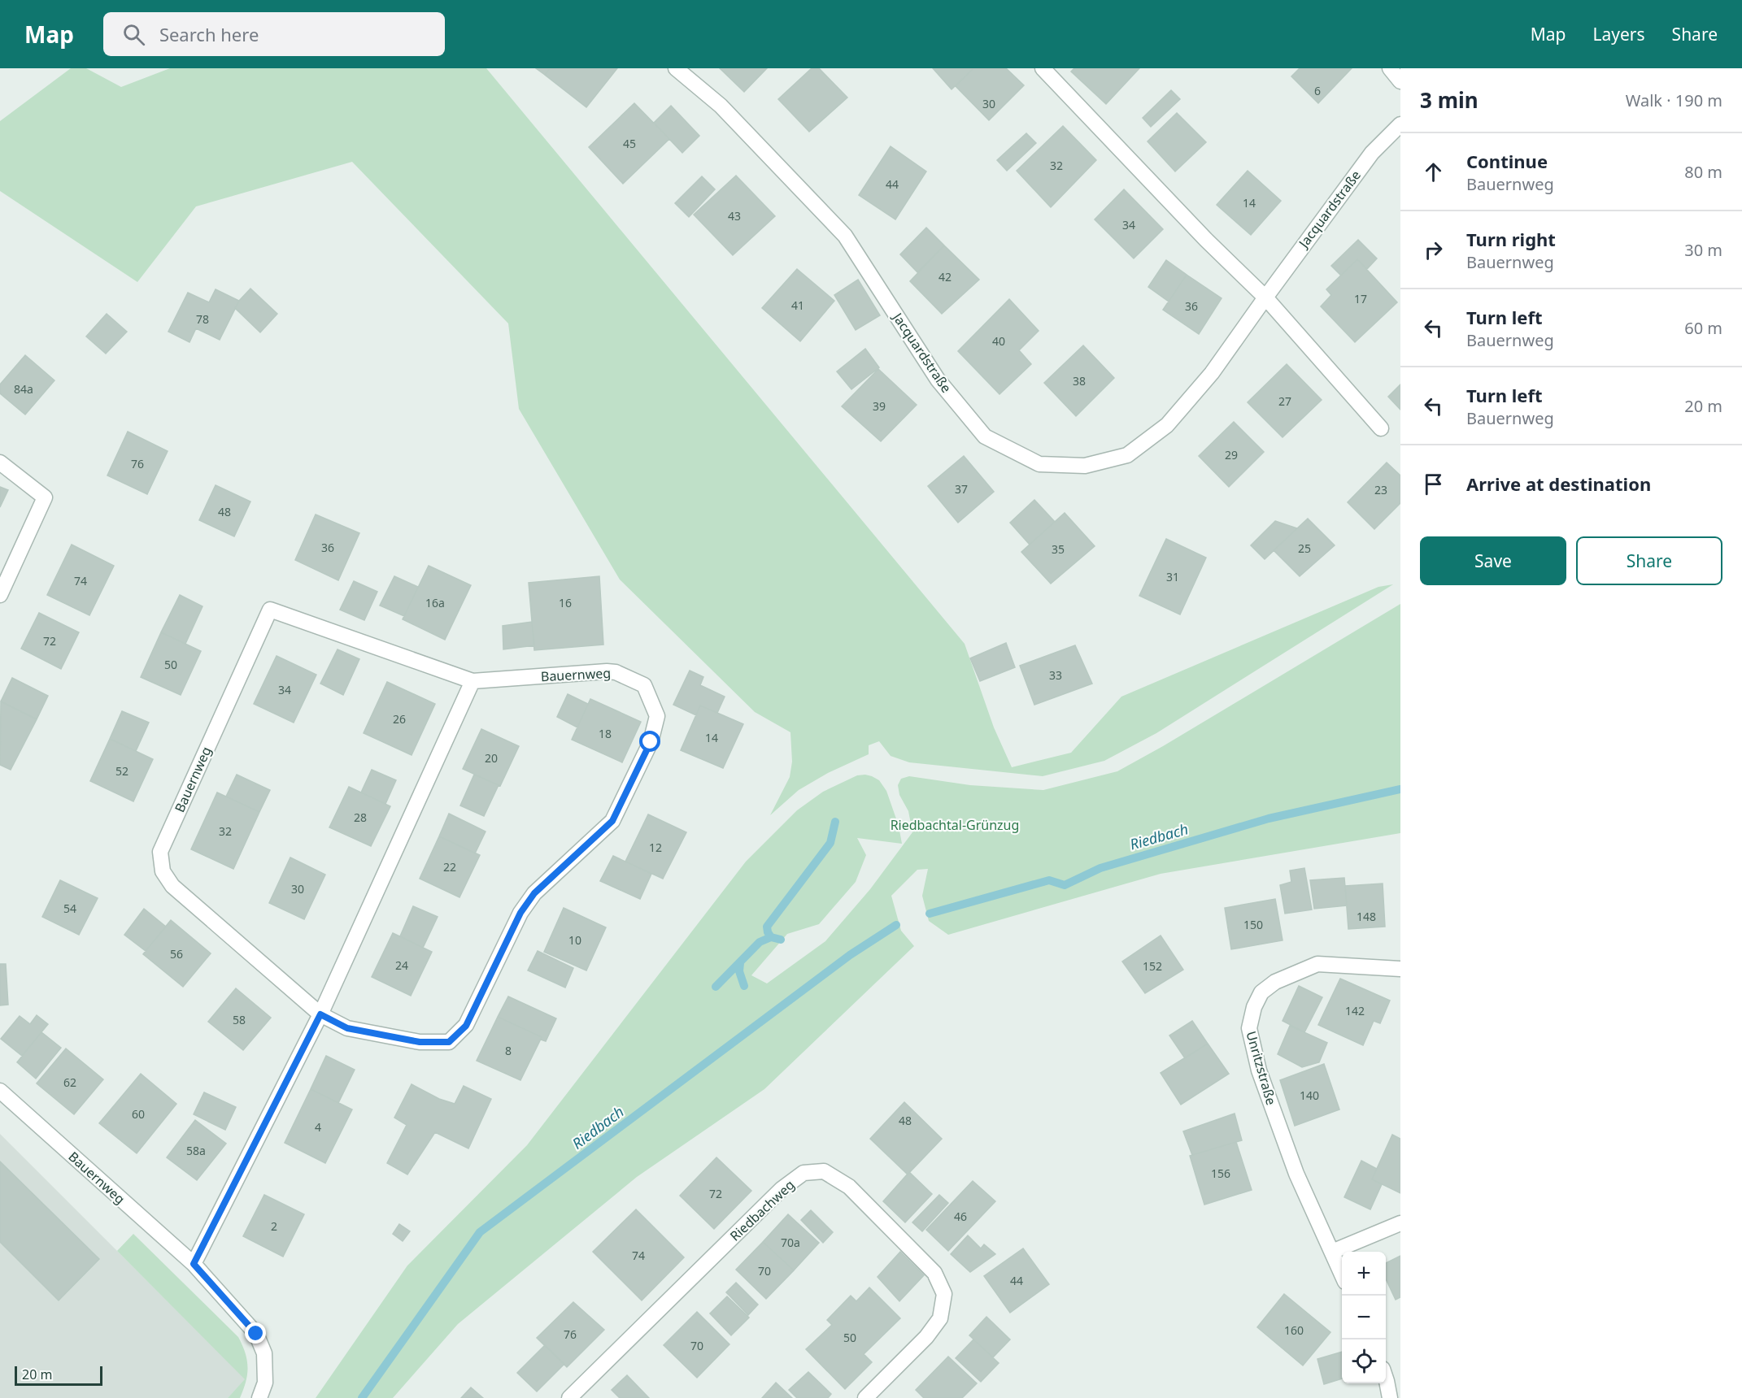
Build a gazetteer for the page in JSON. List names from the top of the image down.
{
  "streets": {
    "street": [
      "Jacquardstraße",
      "Bauernweg",
      "Unritzstraße",
      "Riedbachweg"
    ]
  },
  "water": ["Riedbach"],
  "parks": ["Riedbachtal-Grünzug"],
  "house_numbers": [
    "6",
    "30",
    "45",
    "32",
    "44",
    "14",
    "43",
    "34",
    "42",
    "17",
    "41",
    "36",
    "78",
    "40",
    "38",
    "84a",
    "27",
    "39",
    "29",
    "76",
    "37",
    "23",
    "48",
    "36",
    "25",
    "35",
    "31",
    "74",
    "16a",
    "16",
    "72",
    "50",
    "33",
    "34",
    "26",
    "18",
    "14",
    "20",
    "52",
    "28",
    "32",
    "12",
    "22",
    "30",
    "54",
    "148",
    "150",
    "10",
    "56",
    "24",
    "152",
    "142",
    "58",
    "8",
    "62",
    "140",
    "60",
    "48",
    "4",
    "58a",
    "156",
    "72",
    "46",
    "2",
    "70a",
    "74",
    "70",
    "44",
    "160",
    "76",
    "50",
    "70"
  ],
  "scale_bar": "20 m",
  "page": {
    "header": "Map",
    "search": "Search here",
    "nav": ["Map", "Layers", "Share"],
    "heading": ["3 min", "Walk · 190 m"],
    "list": [
      ["Continue", "Bauernweg", "80 m"],
      ["Turn right", "Bauernweg", "30 m"],
      ["Turn left", "Bauernweg", "60 m"],
      ["Turn left", "Bauernweg", "20 m"],
      "Arrive at destination"
    ],
    "buttons": ["Save", "Share"],
    "map_buttons": ["+", "−"],
    "scale": "20 m"
  }
}
